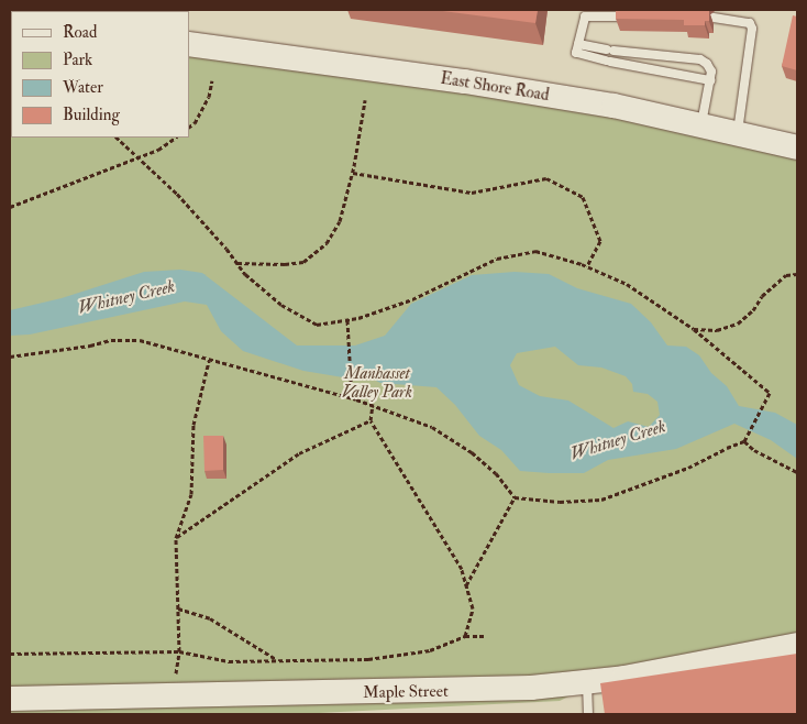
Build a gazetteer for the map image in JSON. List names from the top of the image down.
{
  "streets": {
    "street": ["East Shore Road", "Maple Street"]
  },
  "water": ["Whitney Creek"],
  "parks": ["Manhasset Valley Park"],
  "legend": [
    "Road",
    "Park",
    "Water",
    "Building"
  ]
}
